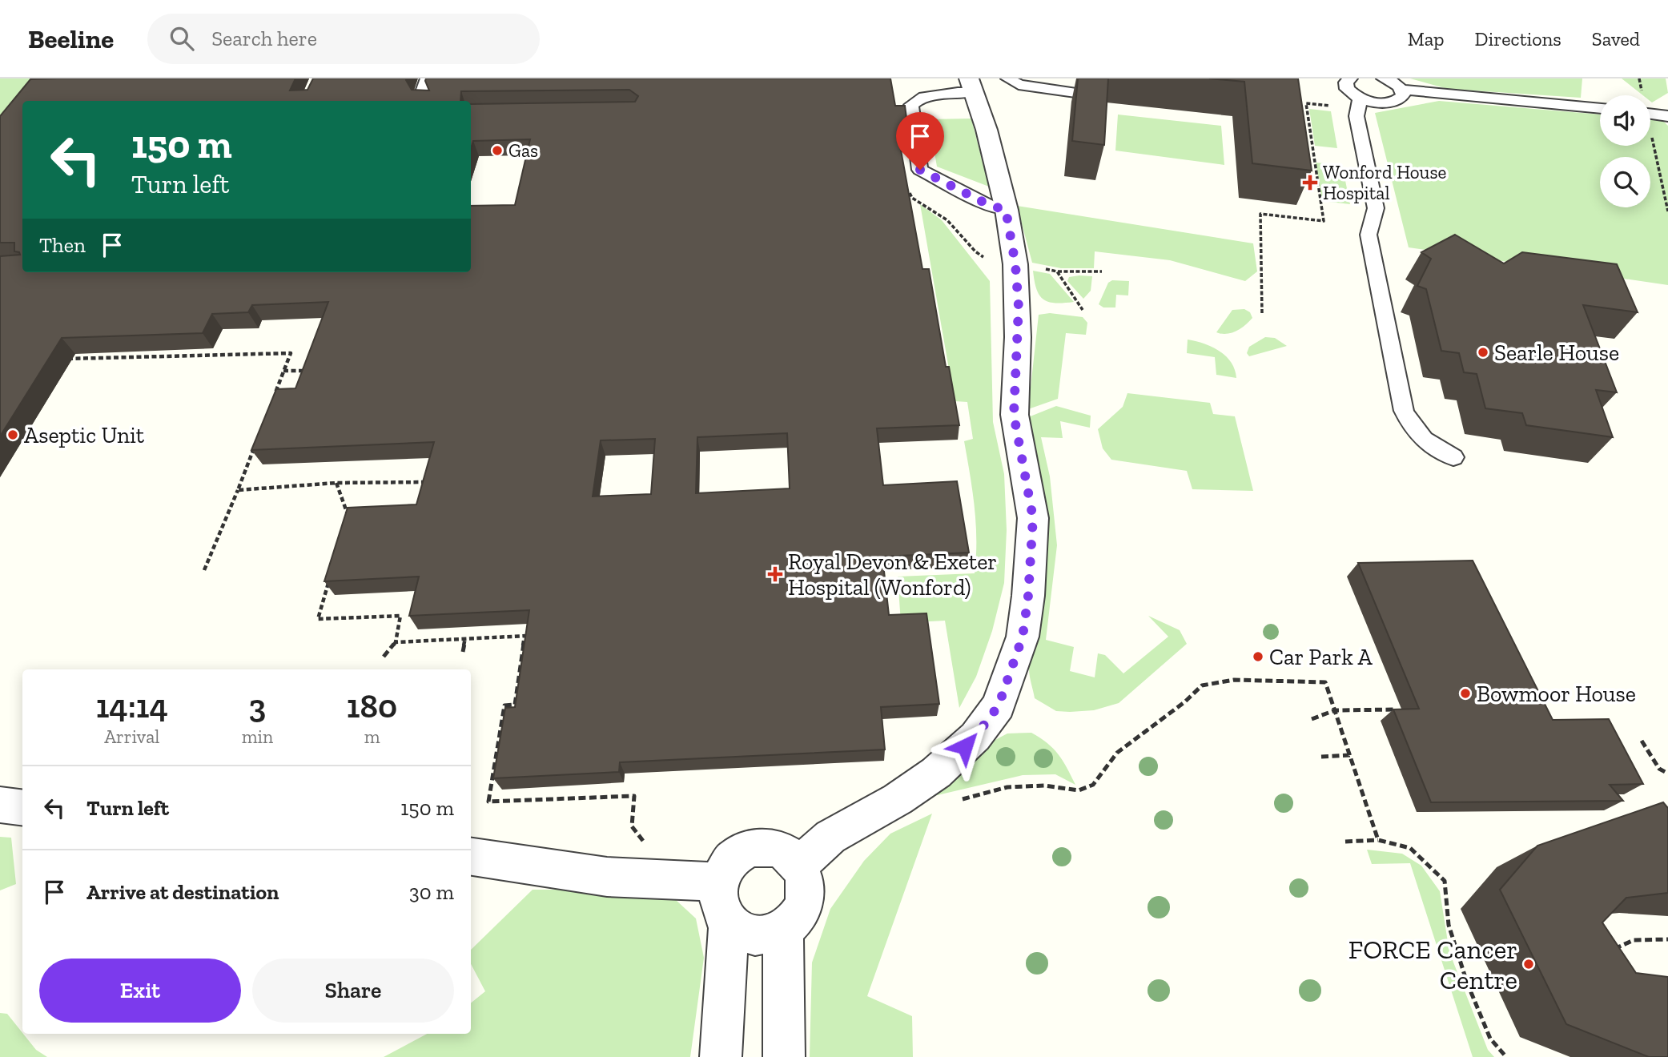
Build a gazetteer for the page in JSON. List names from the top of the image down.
{
  "places": {
    "other": [
      "Gas",
      "Searle House",
      "Aseptic Unit",
      "Car Park A",
      "Bowmoor House",
      "FORCE Cancer Centre"
    ],
    "health": ["Wonford House Hospital", "Royal Devon & Exeter Hospital (Wonford)"]
  },
  "page": {
    "header": "Beeline",
    "search": "Search here",
    "nav": ["Map", "Directions", "Saved"],
    "turn": ["150 m", "Turn left"],
    "then": "Then",
    "eta": [
      "14:14",
      "Arrival",
      "3",
      "min",
      "180",
      "m"
    ],
    "list": [
      {
        "name": "Turn left",
        "value": "150 m"
      },
      {
        "name": "Arrive at destination",
        "value": "30 m"
      }
    ],
    "buttons": ["Exit", "Share"]
  }
}
